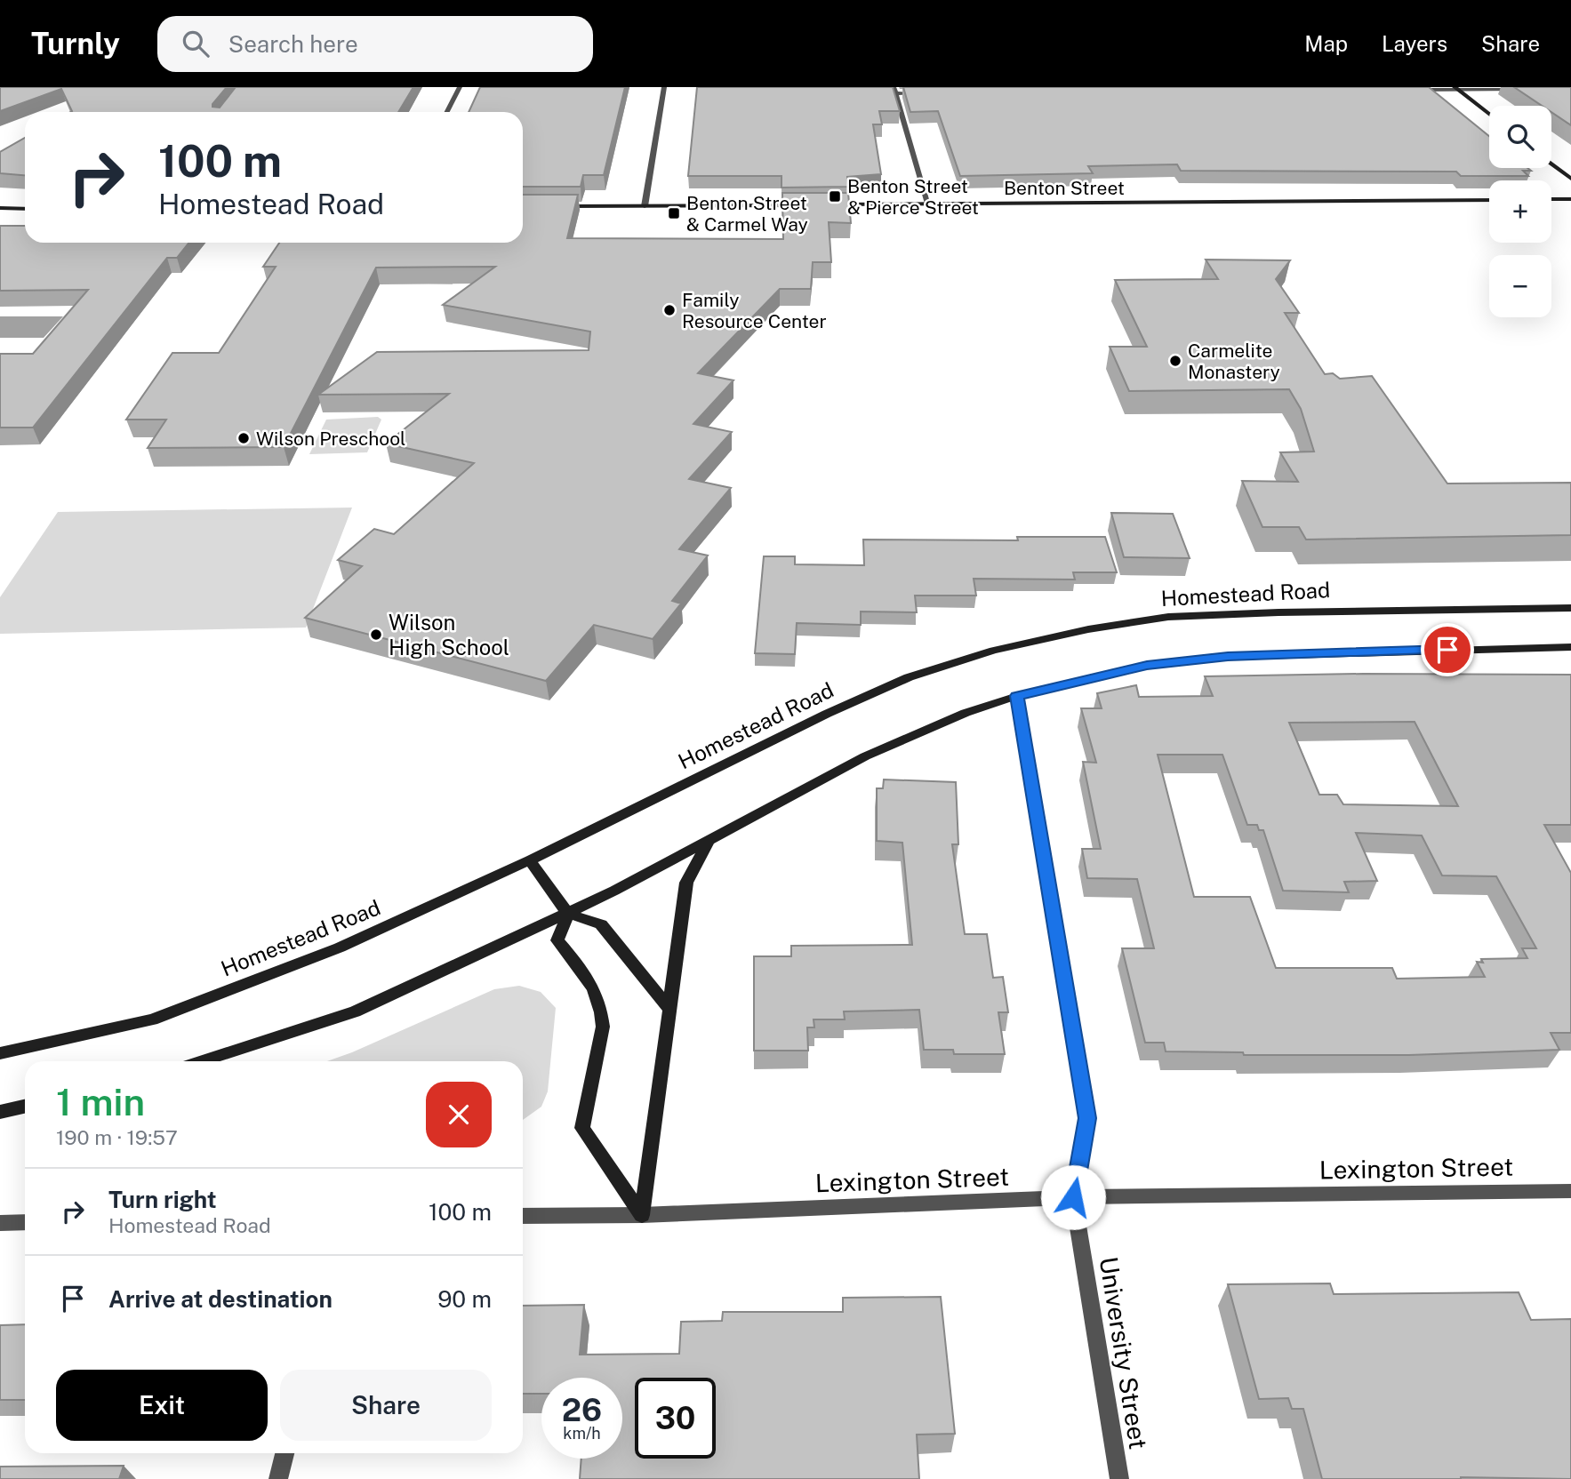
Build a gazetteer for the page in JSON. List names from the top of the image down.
{
  "streets": {
    "main road": ["Benton Street", "Homestead Road"],
    "street": ["Lexington Street", "University Street"]
  },
  "crossings": [
    ["Lexington Street", "University Street"]
  ],
  "places": {
    "transit": ["Benton Street & Pierce Street", "Benton Street & Carmel Way"],
    "other": [
      "Family Resource Center",
      "Carmelite Monastery",
      "Wilson Preschool",
      "Wilson High School"
    ]
  },
  "page": {
    "header": "Turnly",
    "search": "Search here",
    "nav": ["Map", "Layers", "Share"],
    "map_buttons": ["+", "−"],
    "turn": ["100 m", "Homestead Road"],
    "heading": ["1 min", "190 m · 19:57"],
    "list": [
      {
        "name": "Turn right",
        "note": "Homestead Road",
        "value": "100 m"
      },
      {
        "name": "Arrive at destination",
        "value": "90 m"
      }
    ],
    "buttons": ["Exit", "Share"],
    "speed": "26 km/h",
    "limit": "30"
  }
}
